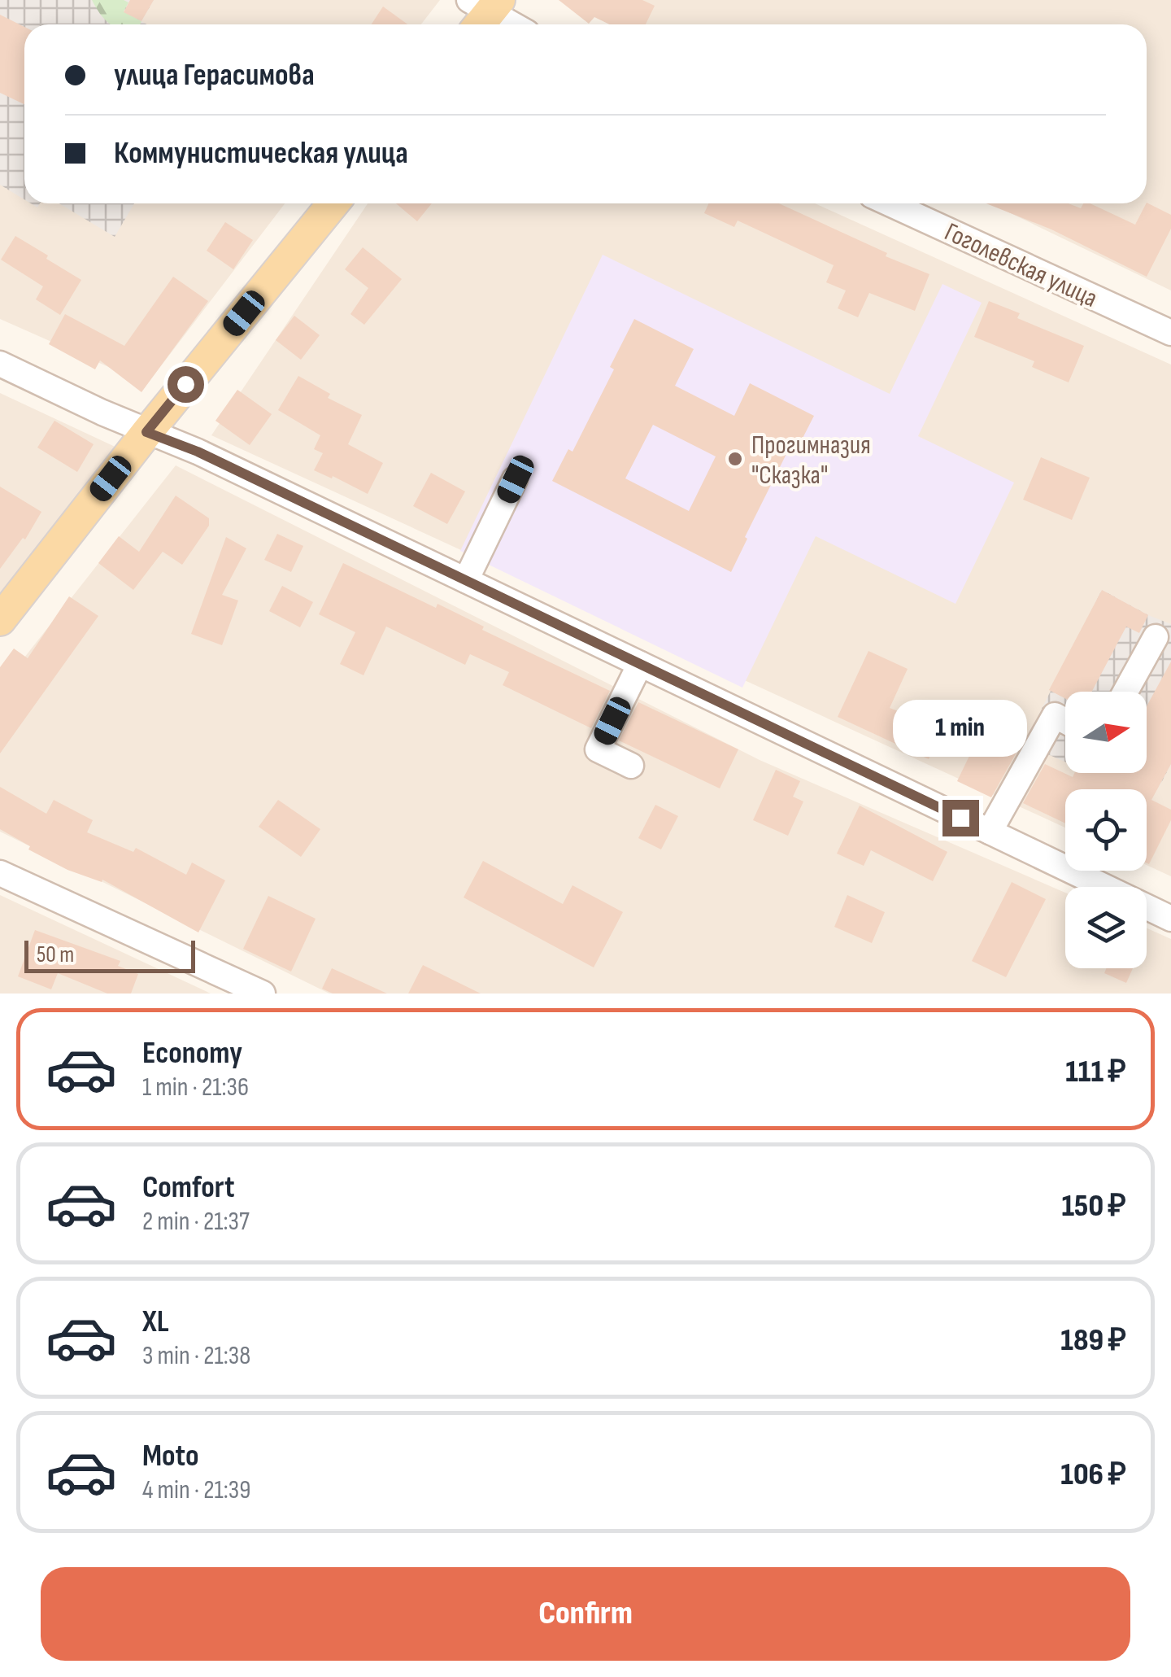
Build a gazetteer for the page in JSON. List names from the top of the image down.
{
  "streets": {
    "street": ["Гоголевская улица"]
  },
  "places": ["Прогимназия \"Сказка\""],
  "scale_bar": "50 m",
  "north": "right",
  "page": {
    "banner": ["улица Герасимова", "Коммунистическая улица"],
    "bubble": "1 min",
    "scale": "50 m",
    "list": [
      {
        "name": "Economy",
        "note": "1 min · 21:36",
        "value": "111 ₽"
      },
      {
        "name": "Comfort",
        "note": "2 min · 21:37",
        "value": "150 ₽"
      },
      {
        "name": "XL",
        "note": "3 min · 21:38",
        "value": "189 ₽"
      },
      {
        "name": "Moto",
        "note": "4 min · 21:39",
        "value": "106 ₽"
      }
    ],
    "buttons": "Confirm"
  }
}
